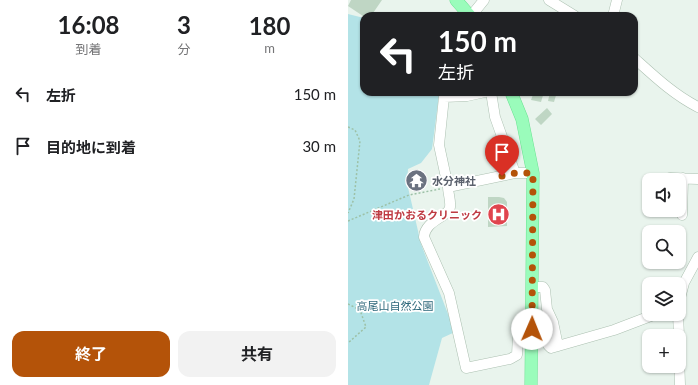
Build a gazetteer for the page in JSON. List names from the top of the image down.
{
  "parks": ["高尾山自然公園"],
  "places": {
    "temple": ["水分神社"],
    "hospital": ["津田かおるクリニック"]
  },
  "page": {
    "eta": [
      "16:08",
      "到着",
      "3",
      "分",
      "180",
      "m"
    ],
    "turn": ["150 m", "左折"],
    "list": [
      {
        "name": "左折",
        "value": "150 m"
      },
      {
        "name": "目的地に到着",
        "value": "30 m"
      }
    ],
    "map_buttons": "+",
    "buttons": ["終了", "共有"]
  }
}
